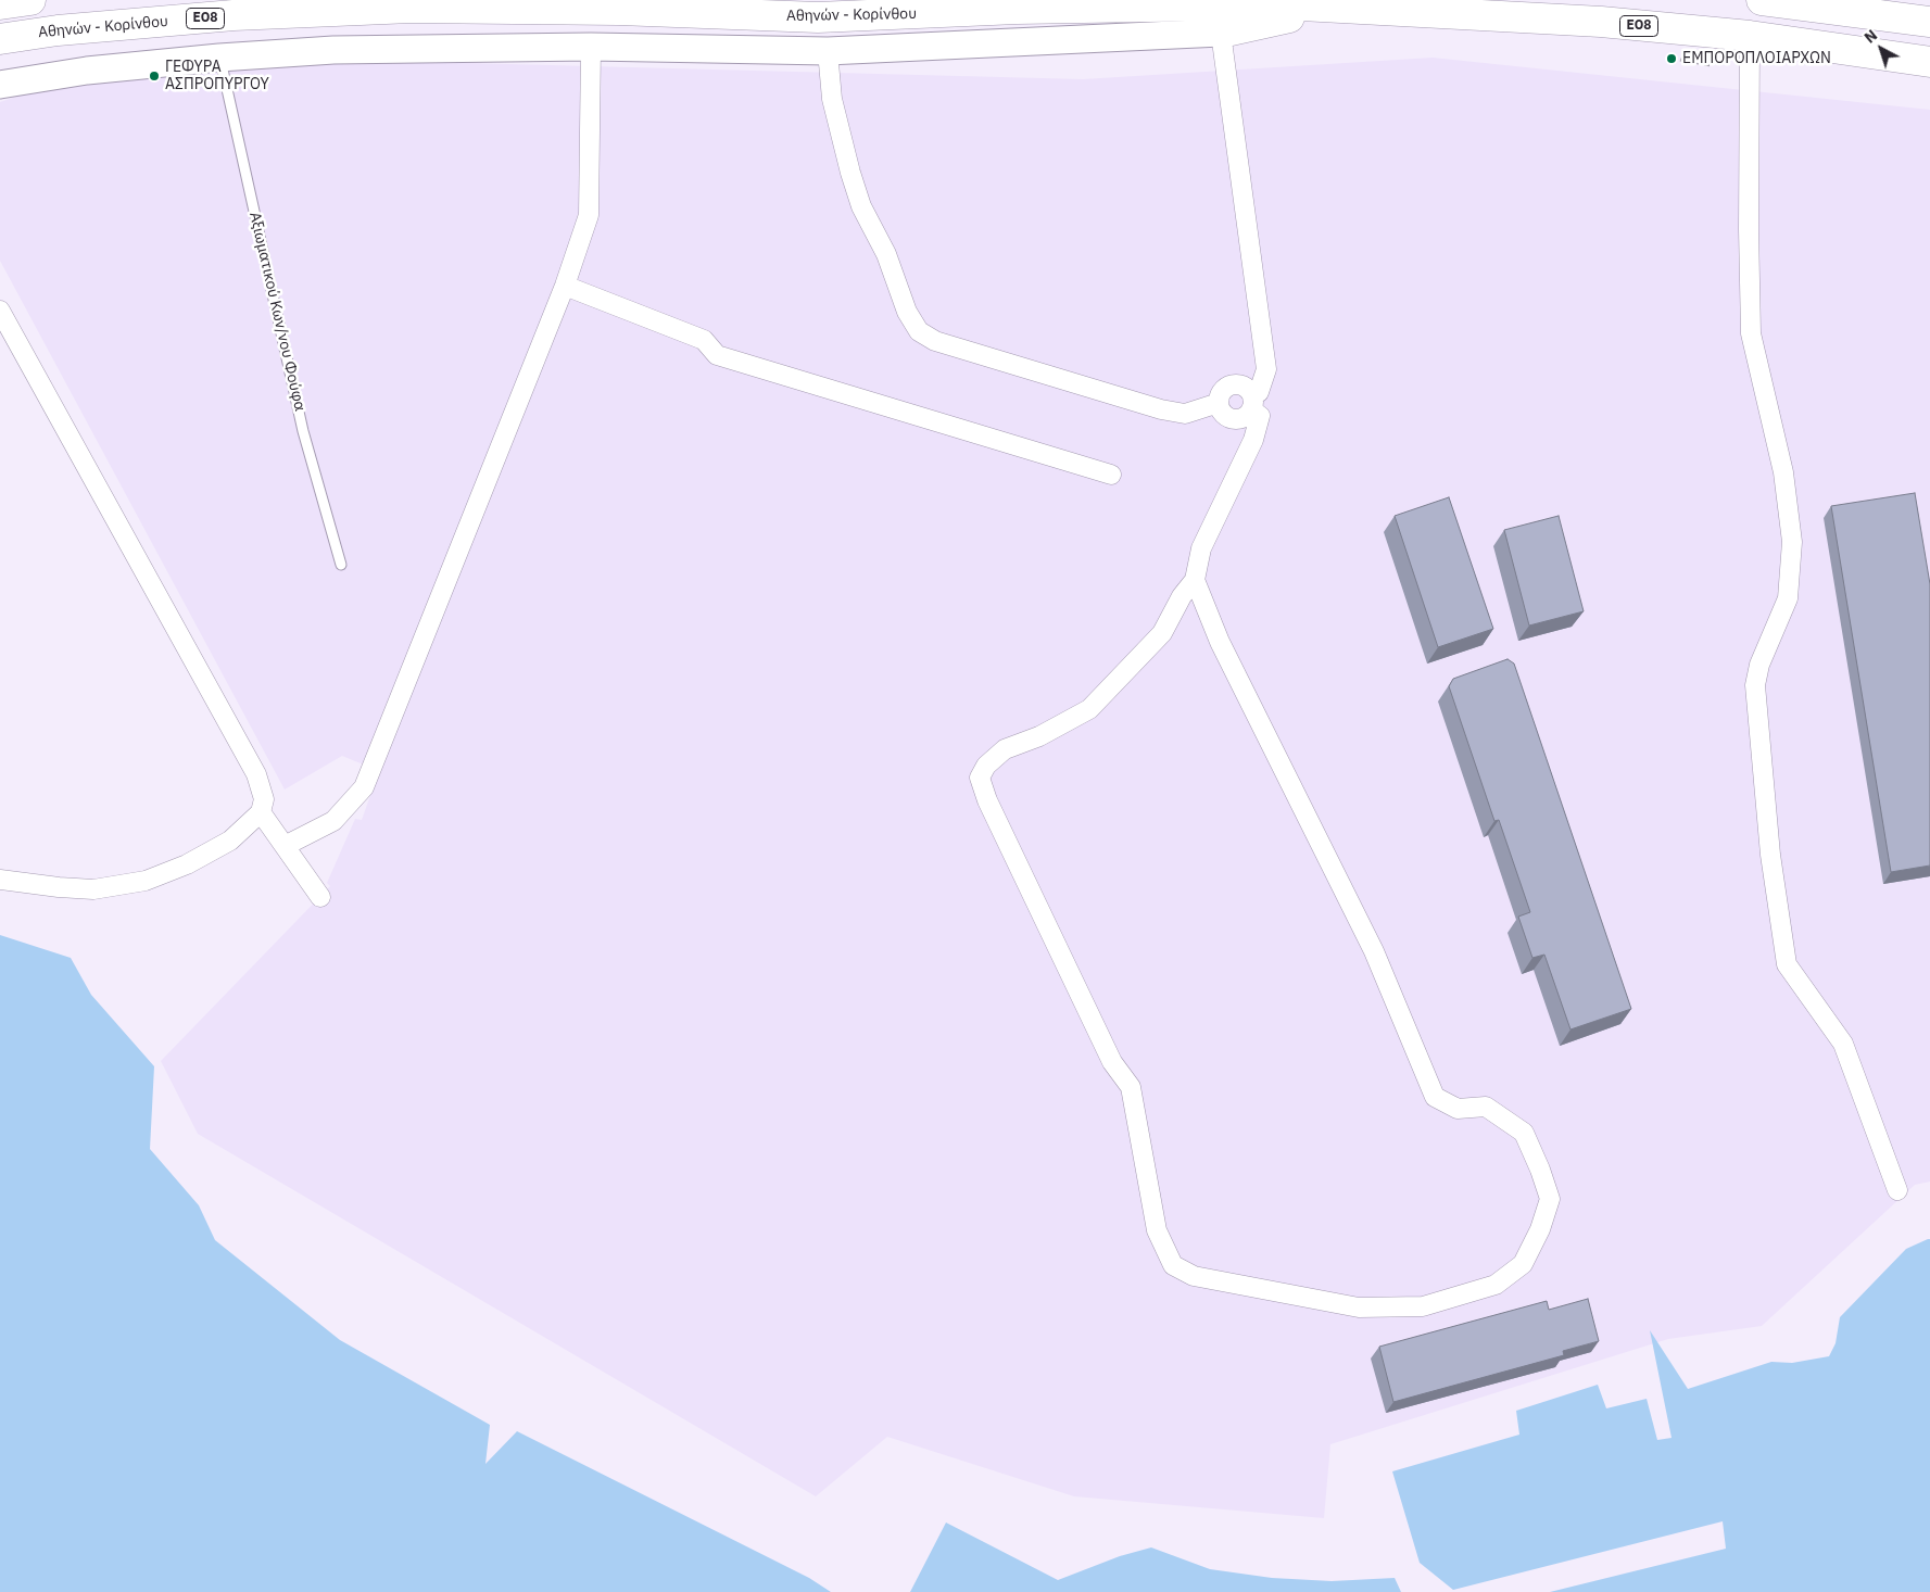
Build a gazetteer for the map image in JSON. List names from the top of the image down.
{
  "streets": {
    "highway": ["Αθηνών - Κορίνθου", "ΕΟ8"],
    "lane": ["Αξιωματικού Κων/νου Φούφα"]
  },
  "places": ["ΕΜΠΟΡΟΠΛΟΙΑΡΧΩΝ", "ΓΕΦΥΡΑ ΑΣΠΡΟΠΥΡΓΟΥ"],
  "north": "top left"
}
